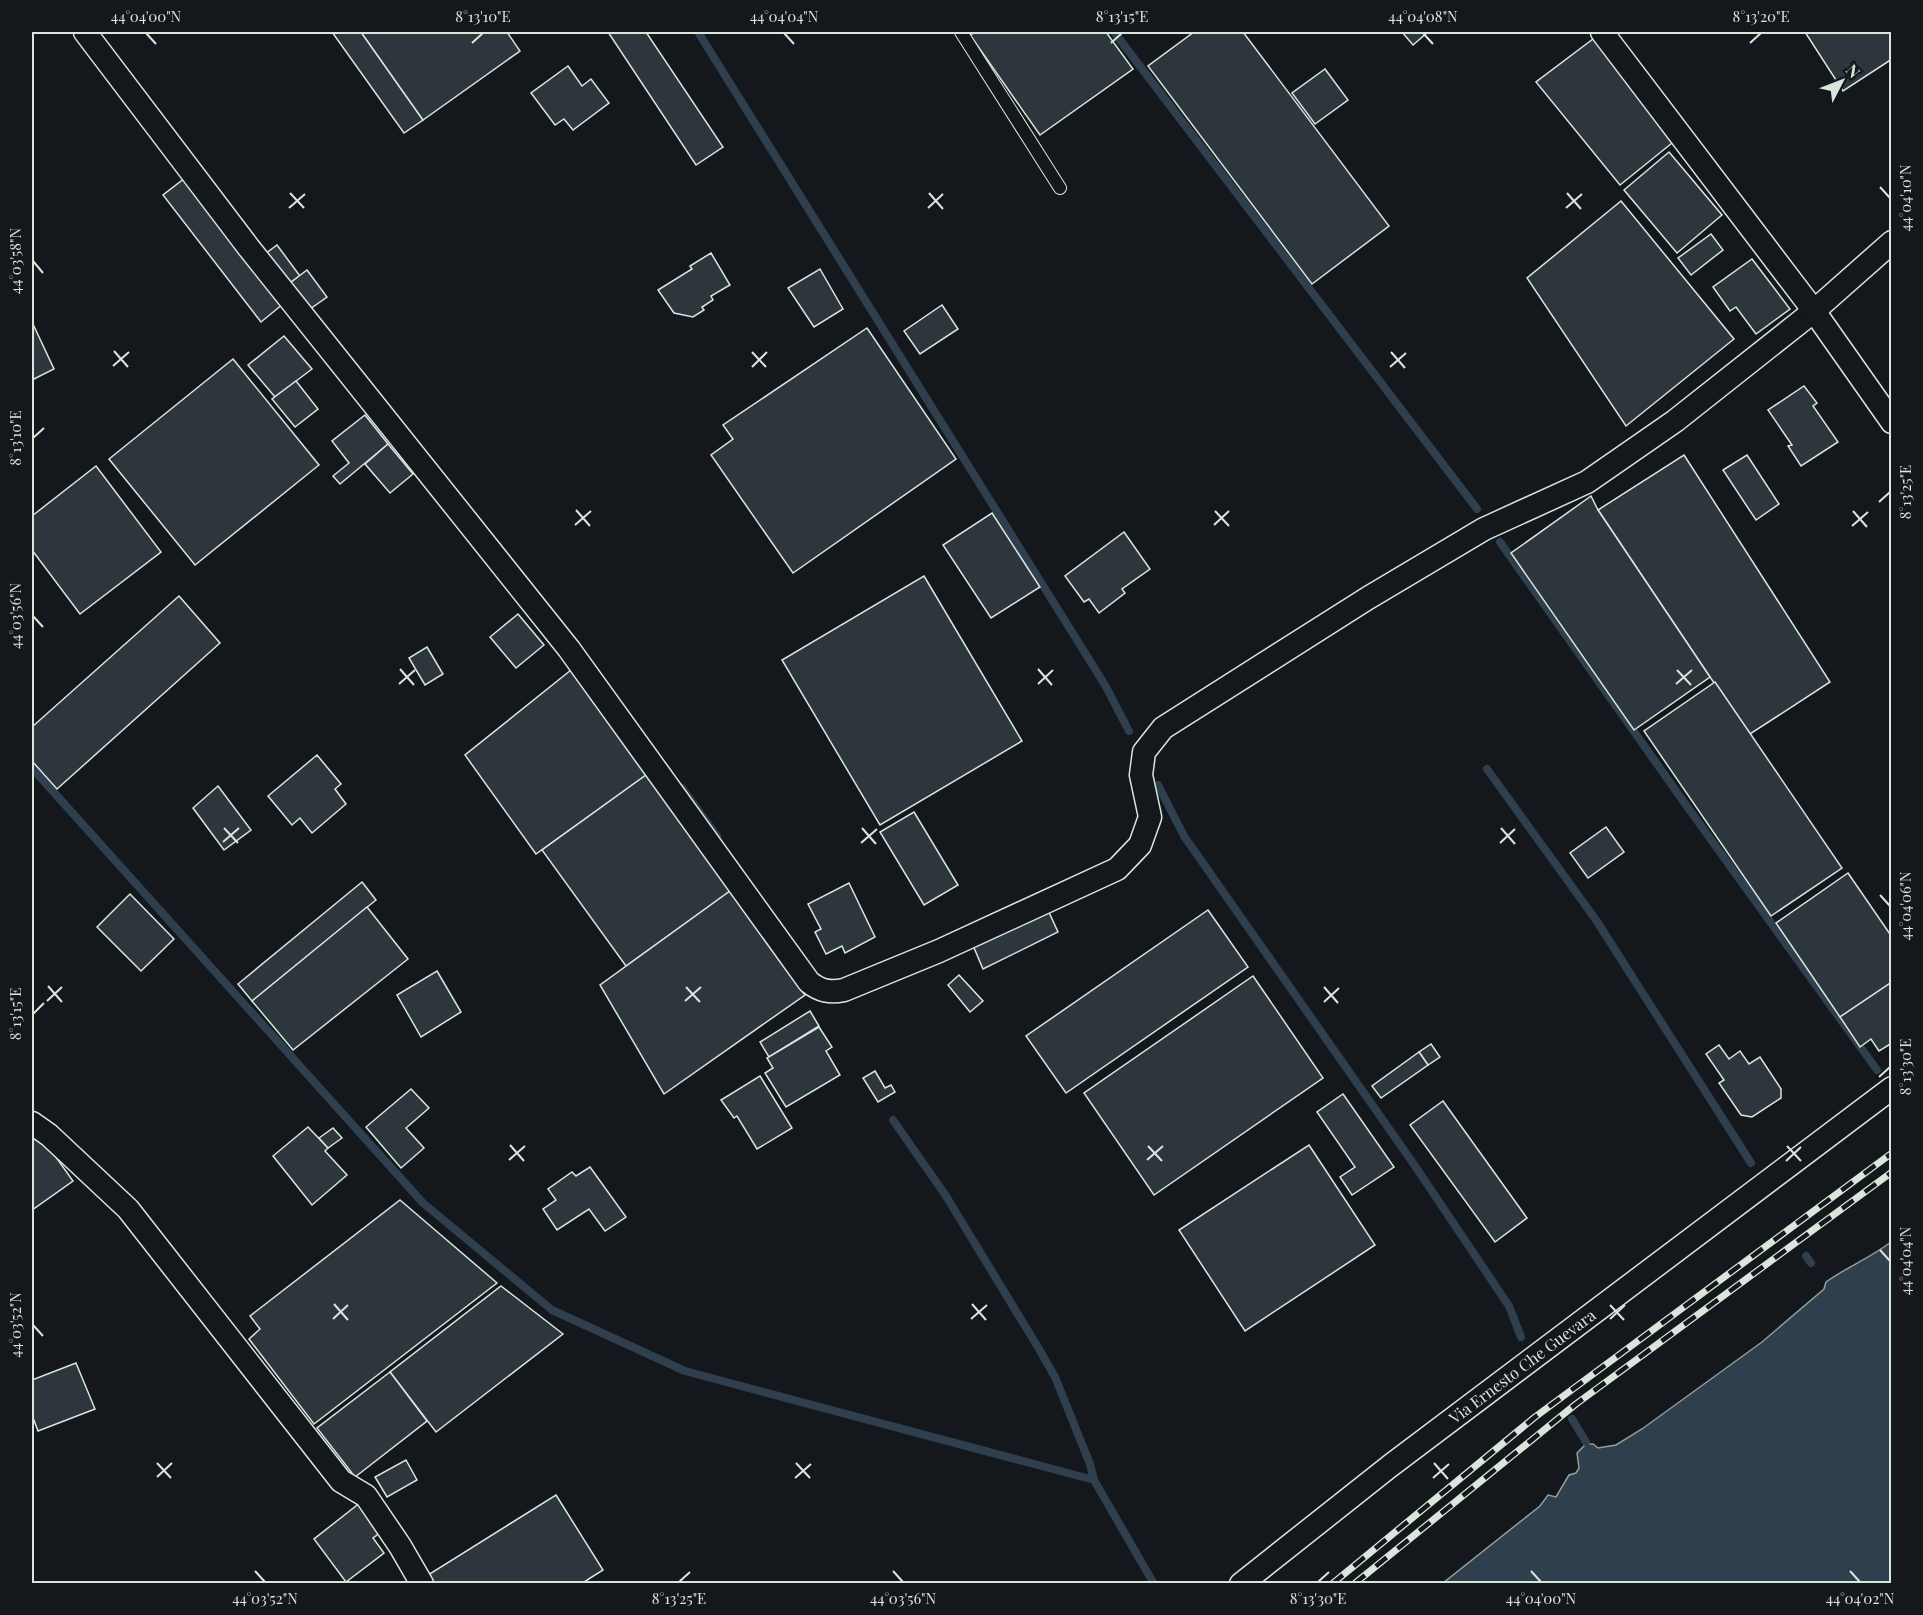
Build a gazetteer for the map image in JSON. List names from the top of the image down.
{
  "streets": {
    "street": ["Via Ernesto Che Guevara"]
  },
  "north": "top right",
  "coordinates": [
    "44°04'00\"N",
    "8°13'10\"E",
    "44°04'04\"N",
    "8°13'15\"E",
    "44°04'08\"N",
    "8°13'20\"E",
    "44°04'10\"N",
    "44°03'58\"N",
    "8°13'25\"E",
    "44°03'56\"N",
    "44°04'06\"N",
    "8°13'30\"E",
    "44°03'52\"N",
    "44°04'02\"N"
  ]
}
